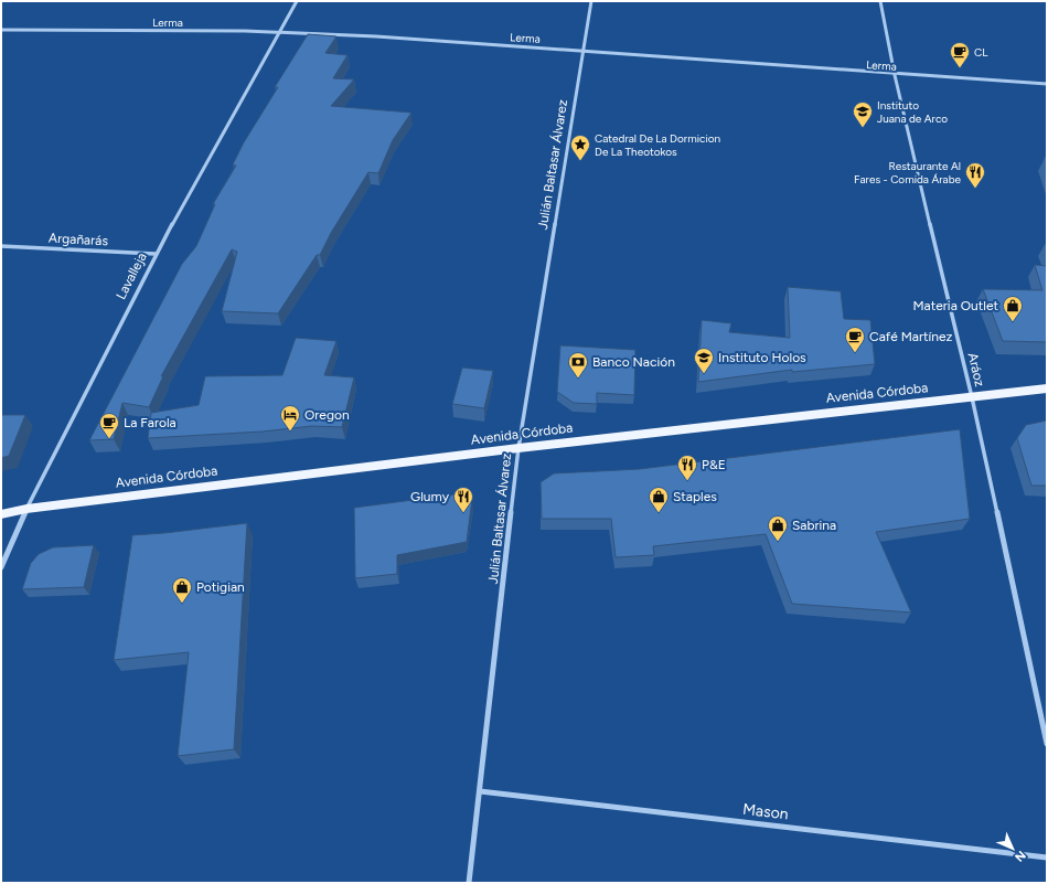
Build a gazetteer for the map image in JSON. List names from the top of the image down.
{
  "streets": {
    "main road": ["Avenida Córdoba"],
    "street": [
      "Lerma",
      "Julián Baltasar Álvarez",
      "Argañarás",
      "Lavalleja",
      "Aráoz",
      "Mason"
    ]
  },
  "crossings": [
    ["Lerma", "Julián Baltasar Álvarez"],
    ["Lerma", "Lavalleja"],
    ["Lerma", "Aráoz"],
    ["Julián Baltasar Álvarez", "Avenida Córdoba"],
    ["Julián Baltasar Álvarez", "Mason"],
    ["Argañarás", "Lavalleja"],
    ["Lavalleja", "Avenida Córdoba"],
    ["Aráoz", "Avenida Córdoba"]
  ],
  "places": {
    "cafe": ["CL", "Café Martínez", "La Farola"],
    "school or university": ["Instituto Juana de Arco", "Instituto Holos"],
    "place": ["Catedral De La Dormicion De La Theotokos"],
    "restaurant": ["Restaurante Al Fares - Comida Árabe", "P&E", "Glumy"],
    "shop": [
      "Materia Outlet",
      "Staples",
      "Sabrina",
      "Potigian"
    ],
    "bank": ["Banco Nación"],
    "hotel": ["Oregon"]
  },
  "north": "bottom right"
}
